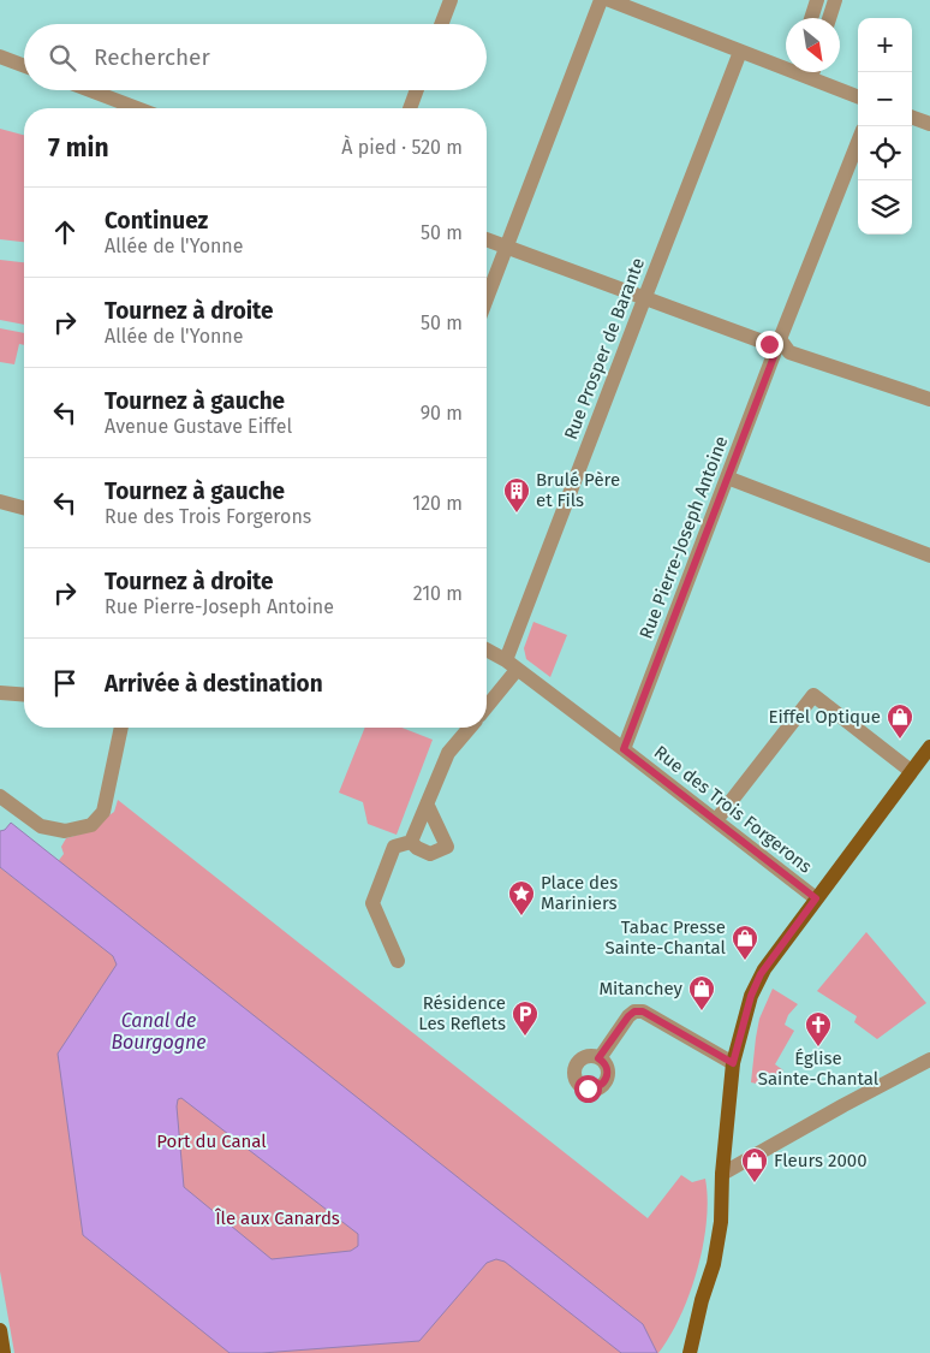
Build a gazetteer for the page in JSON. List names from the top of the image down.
{
  "streets": {
    "street": ["Rue Prosper de Barante", "Rue Pierre-Joseph Antoine", "Rue des Trois Forgerons"]
  },
  "crossings": [
    ["Rue Prosper de Barante", "Rue des Trois Forgerons"],
    ["Rue Pierre-Joseph Antoine", "Rue des Trois Forgerons"]
  ],
  "water": ["Canal de Bourgogne"],
  "parks": ["Port du Canal", "Île aux Canards"],
  "places": {
    "building": ["Brulé Père et Fils"],
    "shop": [
      "Eiffel Optique",
      "Tabac Presse Sainte-Chantal",
      "Mitanchey",
      "Fleurs 2000"
    ],
    "place": ["Place des Mariniers"],
    "parking": ["Résidence Les Reflets"],
    "church": ["Église Sainte-Chantal"]
  },
  "north": "bottom right",
  "page": {
    "map_buttons": ["+", "−"],
    "search": "Rechercher",
    "heading": ["7 min", "À pied · 520 m"],
    "list": [
      ["Continuez", "Allée de l'Yonne", "50 m"],
      ["Tournez à droite", "Allée de l'Yonne", "50 m"],
      ["Tournez à gauche", "Avenue Gustave Eiffel", "90 m"],
      ["Tournez à gauche", "Rue des Trois Forgerons", "120 m"],
      ["Tournez à droite", "Rue Pierre-Joseph Antoine", "210 m"],
      "Arrivée à destination"
    ]
  }
}
